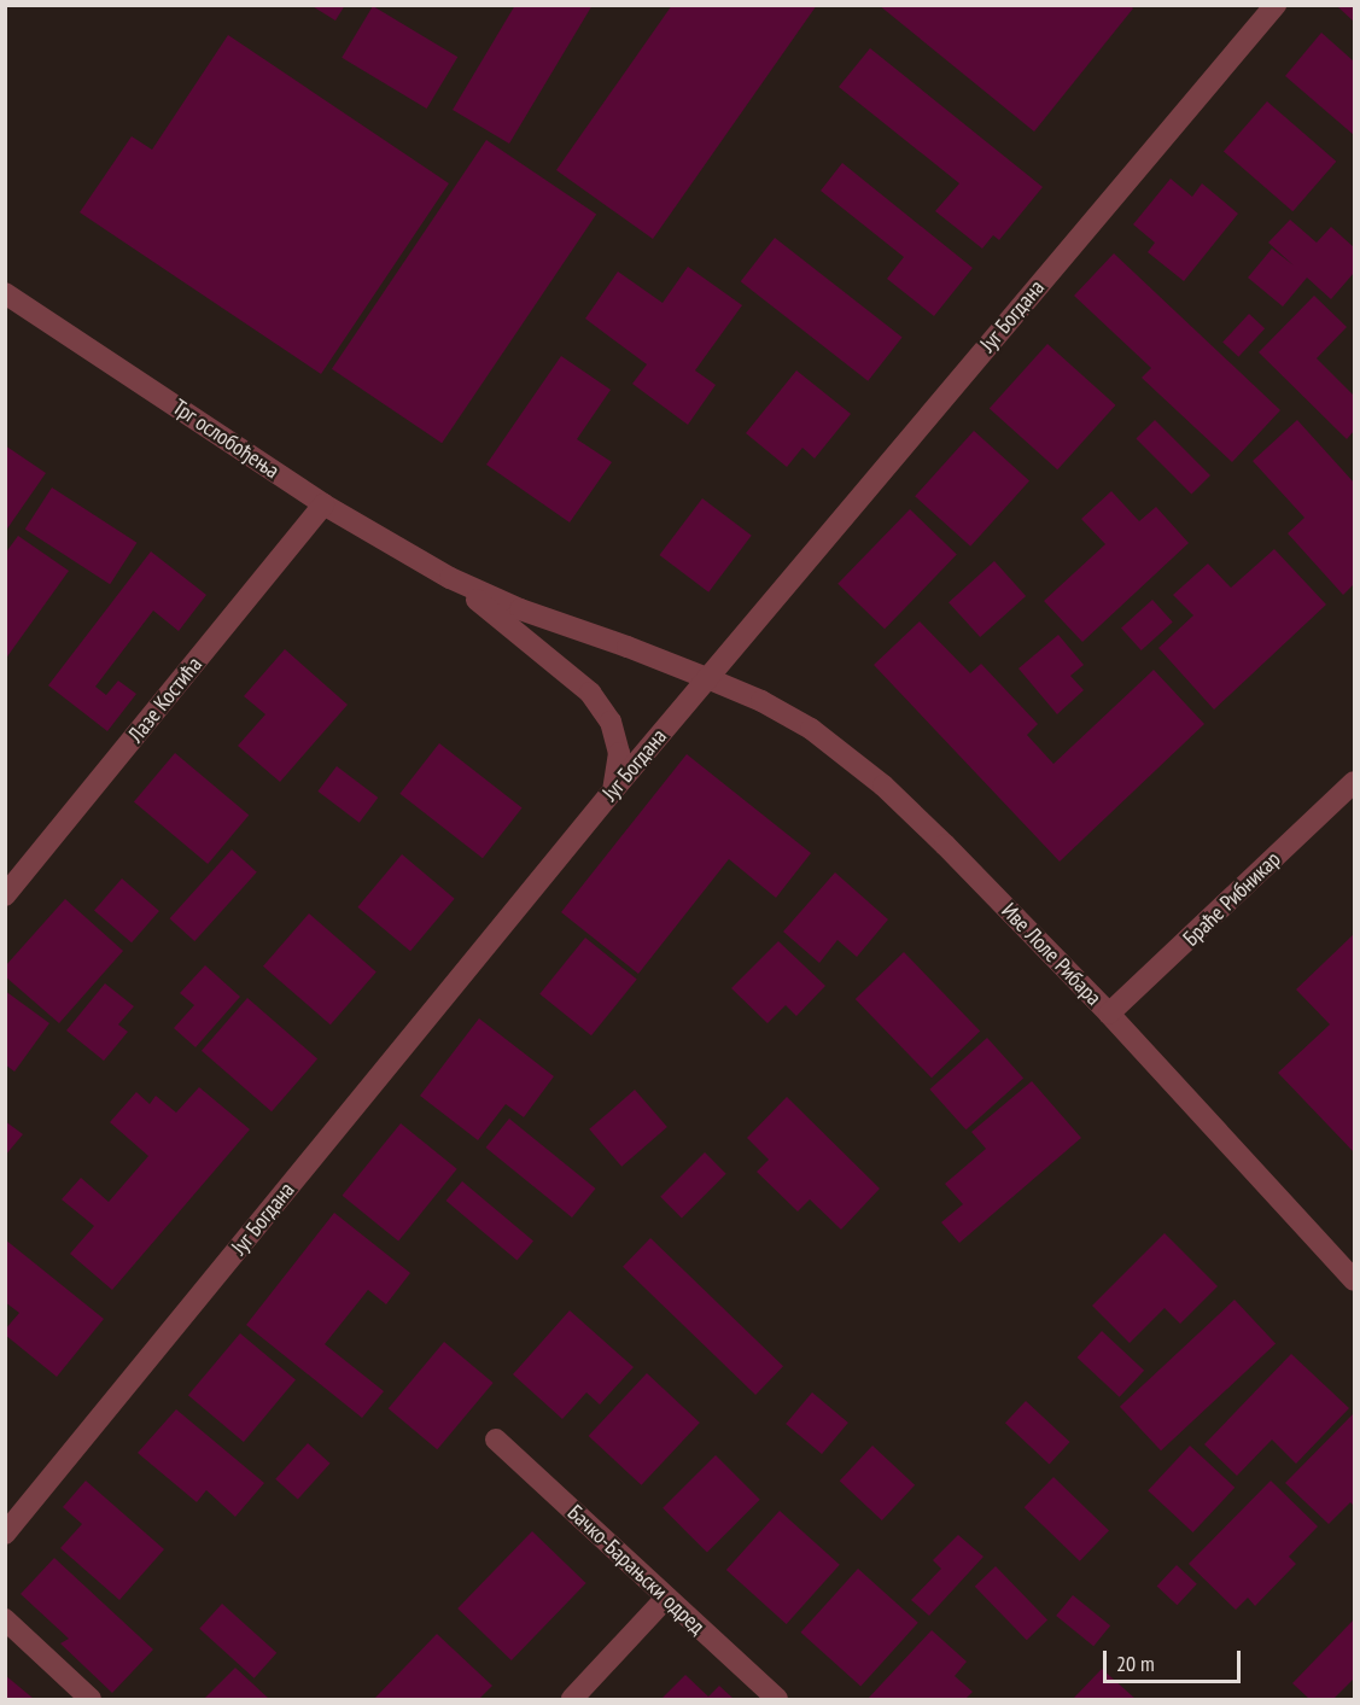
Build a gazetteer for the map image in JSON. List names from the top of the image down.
{
  "streets": {
    "street": [
      "Југ Богдана",
      "Трг ослобођења",
      "Лазе Костића",
      "Браће Рибникар",
      "Иве Лоле Рибара",
      "Бачко-Барањски одред"
    ]
  },
  "crossings": [
    ["Југ Богдана", "Трг ослобођења"],
    ["Југ Богдана", "Иве Лоле Рибара"],
    ["Трг ослобођења", "Лазе Костића"],
    ["Трг ослобођења", "Иве Лоле Рибара"],
    ["Браће Рибникар", "Иве Лоле Рибара"]
  ],
  "scale_bar": "20 m"
}
